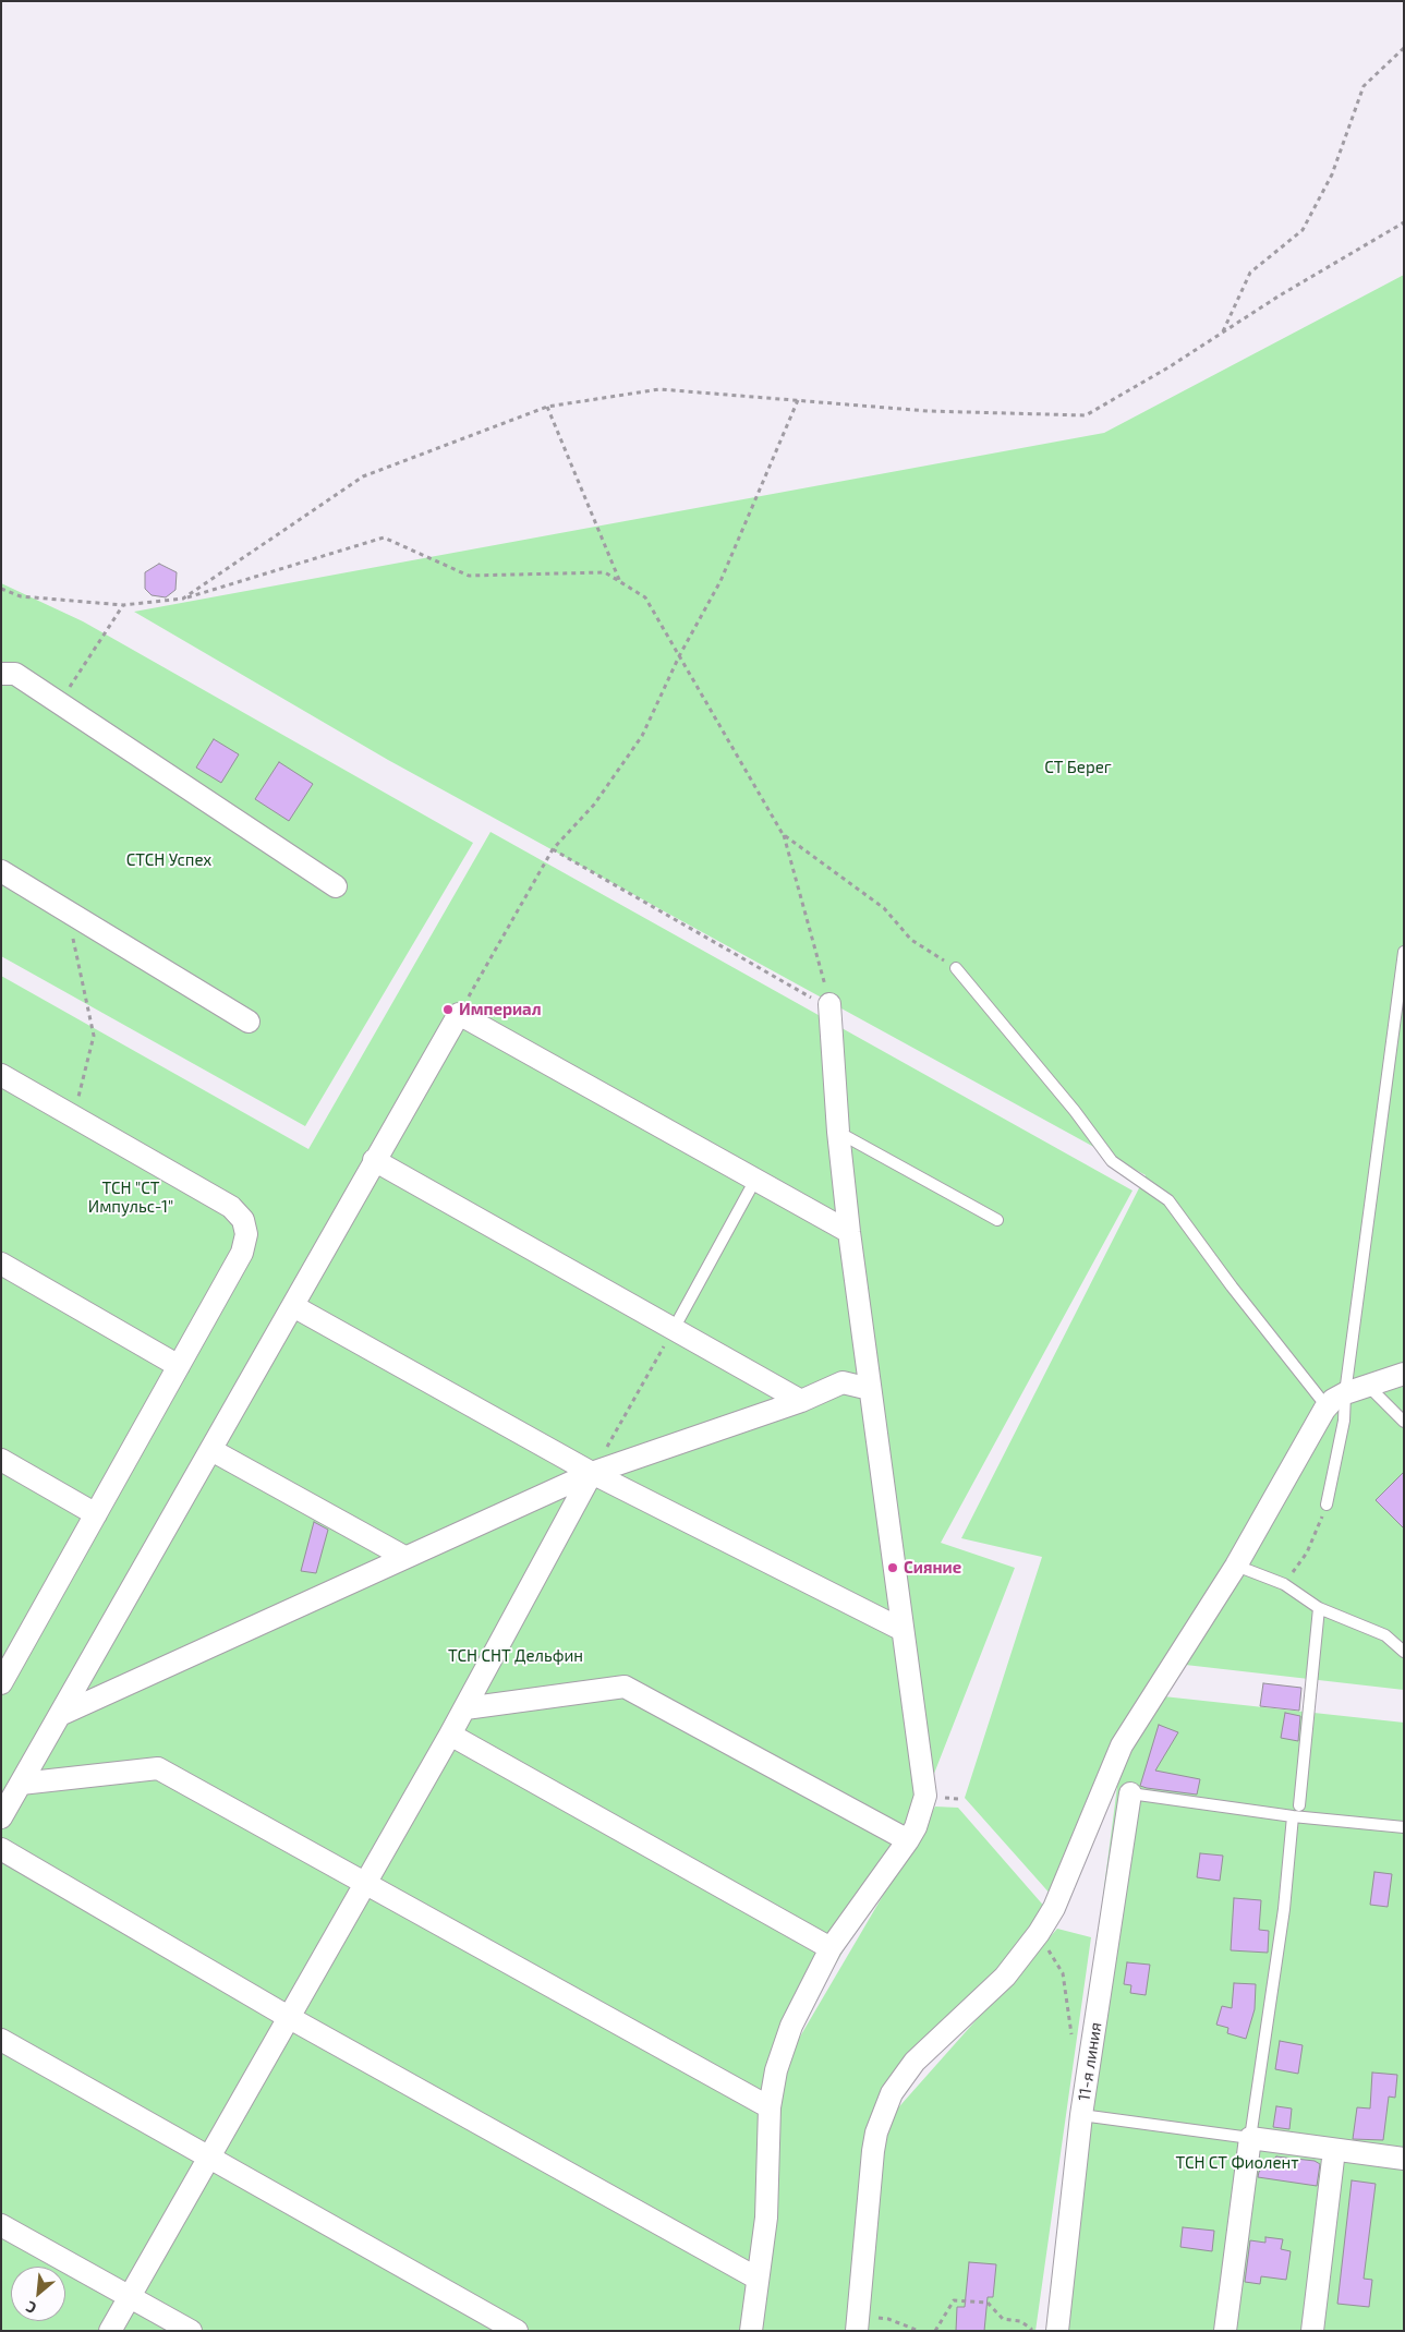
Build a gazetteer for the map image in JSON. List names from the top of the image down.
{
  "streets": {
    "street": ["11-я линия"]
  },
  "parks": [
    "СТ Берег",
    "СТСН Успех",
    "ТСН \"СТ Импульс-1\"",
    "ТСН СНТ Дельфин",
    "ТСН СТ Фиолент"
  ],
  "places": ["Империал", "Сияние"],
  "north": "bottom left"
}
